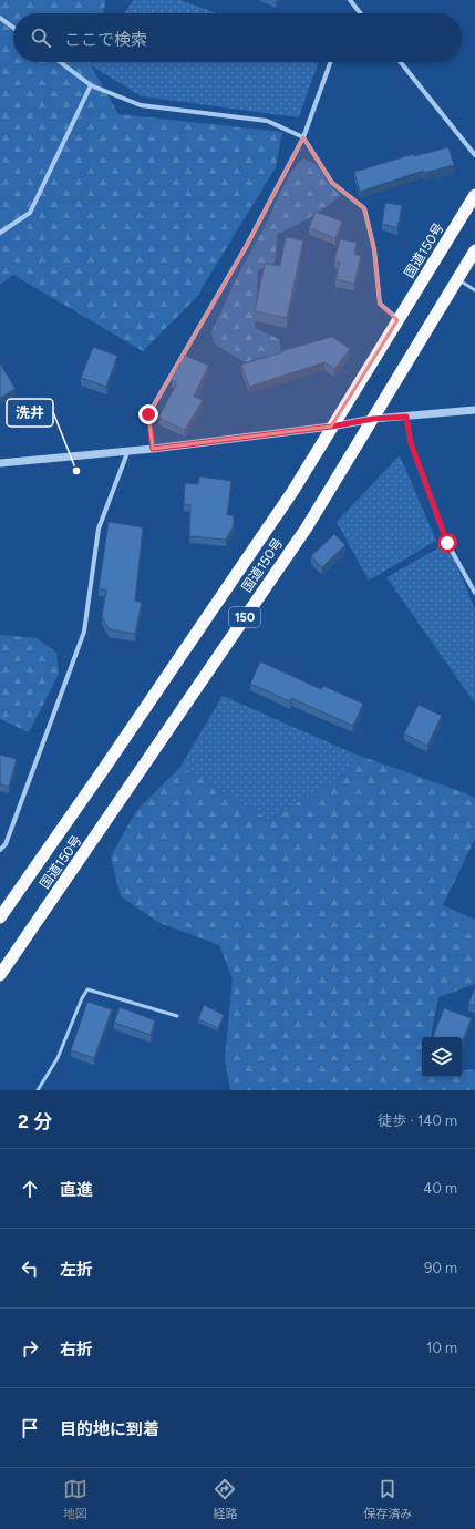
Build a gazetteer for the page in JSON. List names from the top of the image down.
{
  "streets": {
    "highway": ["国道150号", "150"]
  },
  "places": ["洗井"],
  "page": {
    "search": "ここで検索",
    "heading": ["2 分", "徒歩 · 140 m"],
    "list": [
      ["直進", "40 m"],
      ["左折", "90 m"],
      ["右折", "10 m"],
      "目的地に到着"
    ],
    "nav": ["地図", "経路", "保存済み"]
  }
}
